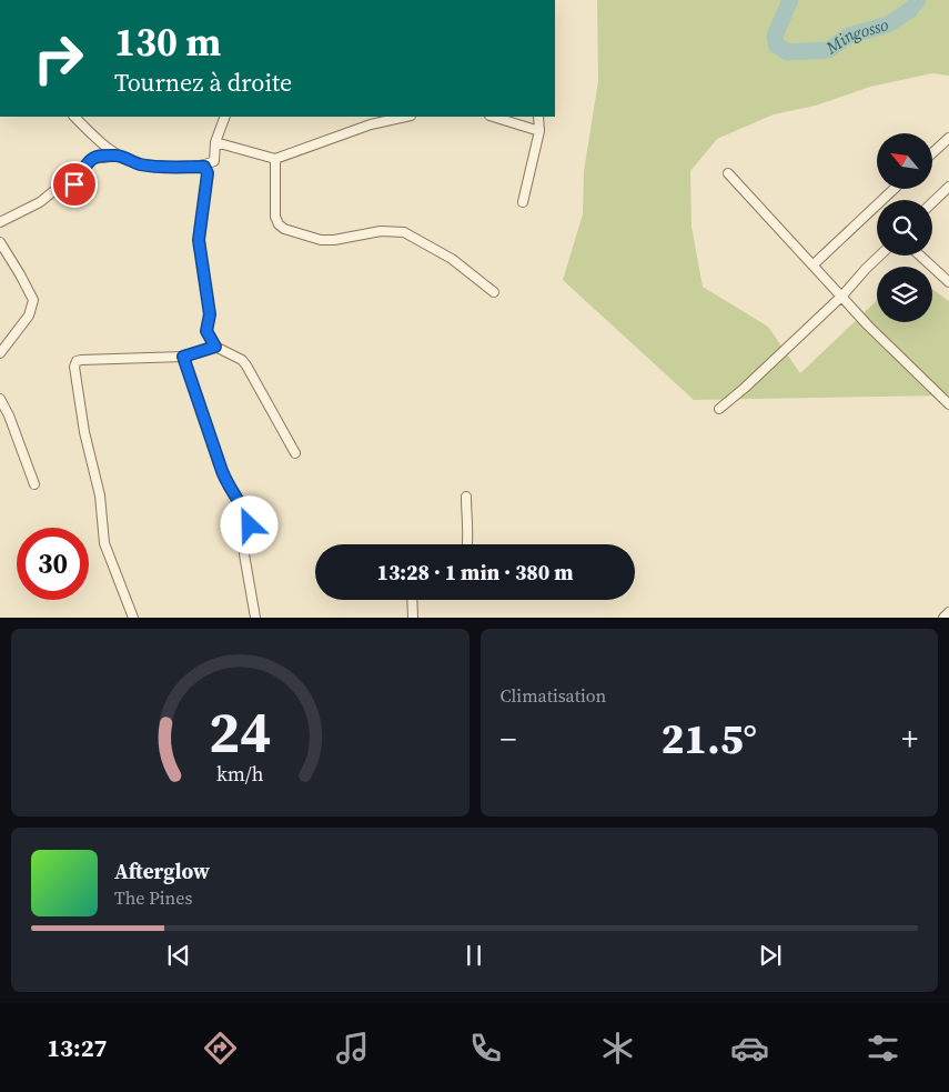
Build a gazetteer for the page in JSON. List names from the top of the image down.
{
  "water": ["Mingosso"],
  "north": "top left",
  "page": {
    "turn": ["130 m", "Tournez à droite"],
    "limit": "30",
    "trip": "13:28 · 1 min · 380 m",
    "tile": "Climatisation",
    "heat": ["−", "21.5°", "+"],
    "song": ["Afterglow", "The Pines"],
    "tabs": "13:27",
    "gauge": ["24", "km/h"]
  }
}
